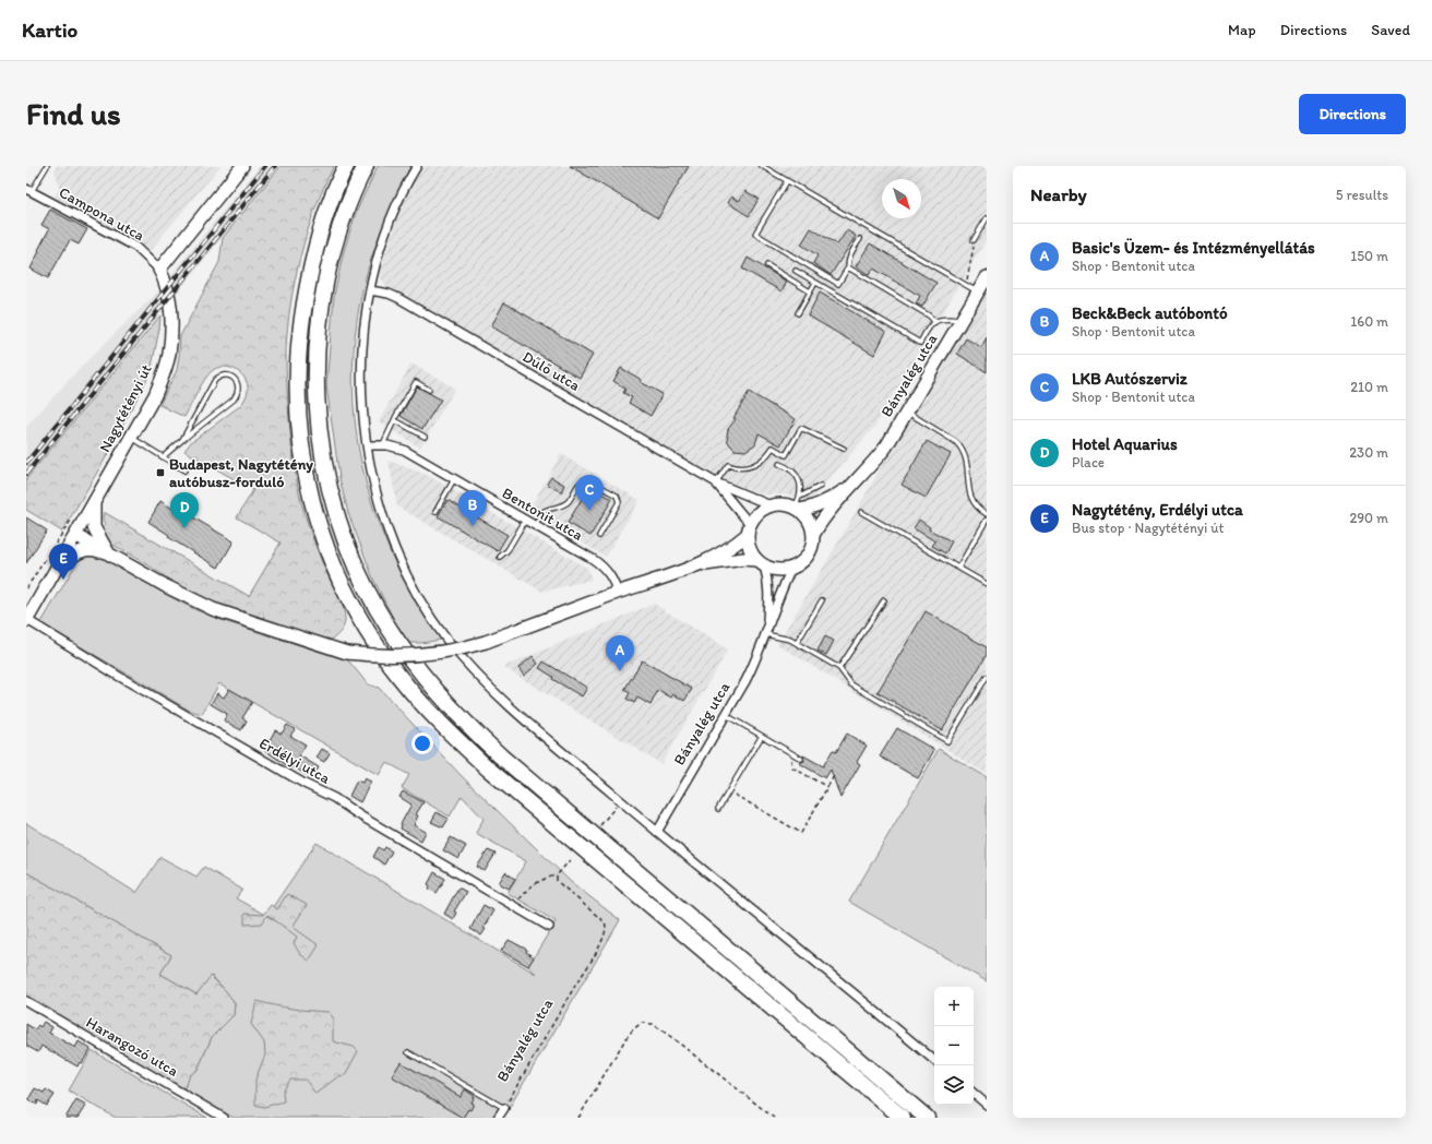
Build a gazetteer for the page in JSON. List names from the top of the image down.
{
  "streets": {
    "street": [
      "Campona utca",
      "Dűlő utca",
      "Bányalég utca",
      "Nagytétényi út",
      "Bentonit utca",
      "Erdélyi utca",
      "Harangozó utca"
    ]
  },
  "crossings": [
    ["Campona utca", "Nagytétényi út"],
    ["Dűlő utca", "Bányalég utca"],
    ["Nagytétényi út", "Erdélyi utca"]
  ],
  "places": {
    "transit": ["Budapest, Nagytétény autóbusz-forduló"]
  },
  "north": "bottom right",
  "page": {
    "header": "Kartio",
    "nav": ["Map", "Directions", "Saved"],
    "buttons": "Directions",
    "title": "Find us",
    "heading": ["Nearby", "5 results"],
    "list": [
      {
        "mark": "A",
        "name": "Basic's Üzem- és Intézményellátás",
        "note": "Shop · Bentonit utca",
        "value": "150 m"
      },
      {
        "mark": "B",
        "name": "Beck&Beck autóbontó",
        "note": "Shop · Bentonit utca",
        "value": "160 m"
      },
      {
        "mark": "C",
        "name": "LKB Autószerviz",
        "note": "Shop · Bentonit utca",
        "value": "210 m"
      },
      {
        "mark": "D",
        "name": "Hotel Aquarius",
        "note": "Place",
        "value": "230 m"
      },
      {
        "mark": "E",
        "name": "Nagytétény, Erdélyi utca",
        "note": "Bus stop · Nagytétényi út",
        "value": "290 m"
      }
    ],
    "pins": [
      "C",
      "B",
      "D",
      "E",
      "A"
    ],
    "map_buttons": ["+", "−"]
  }
}
